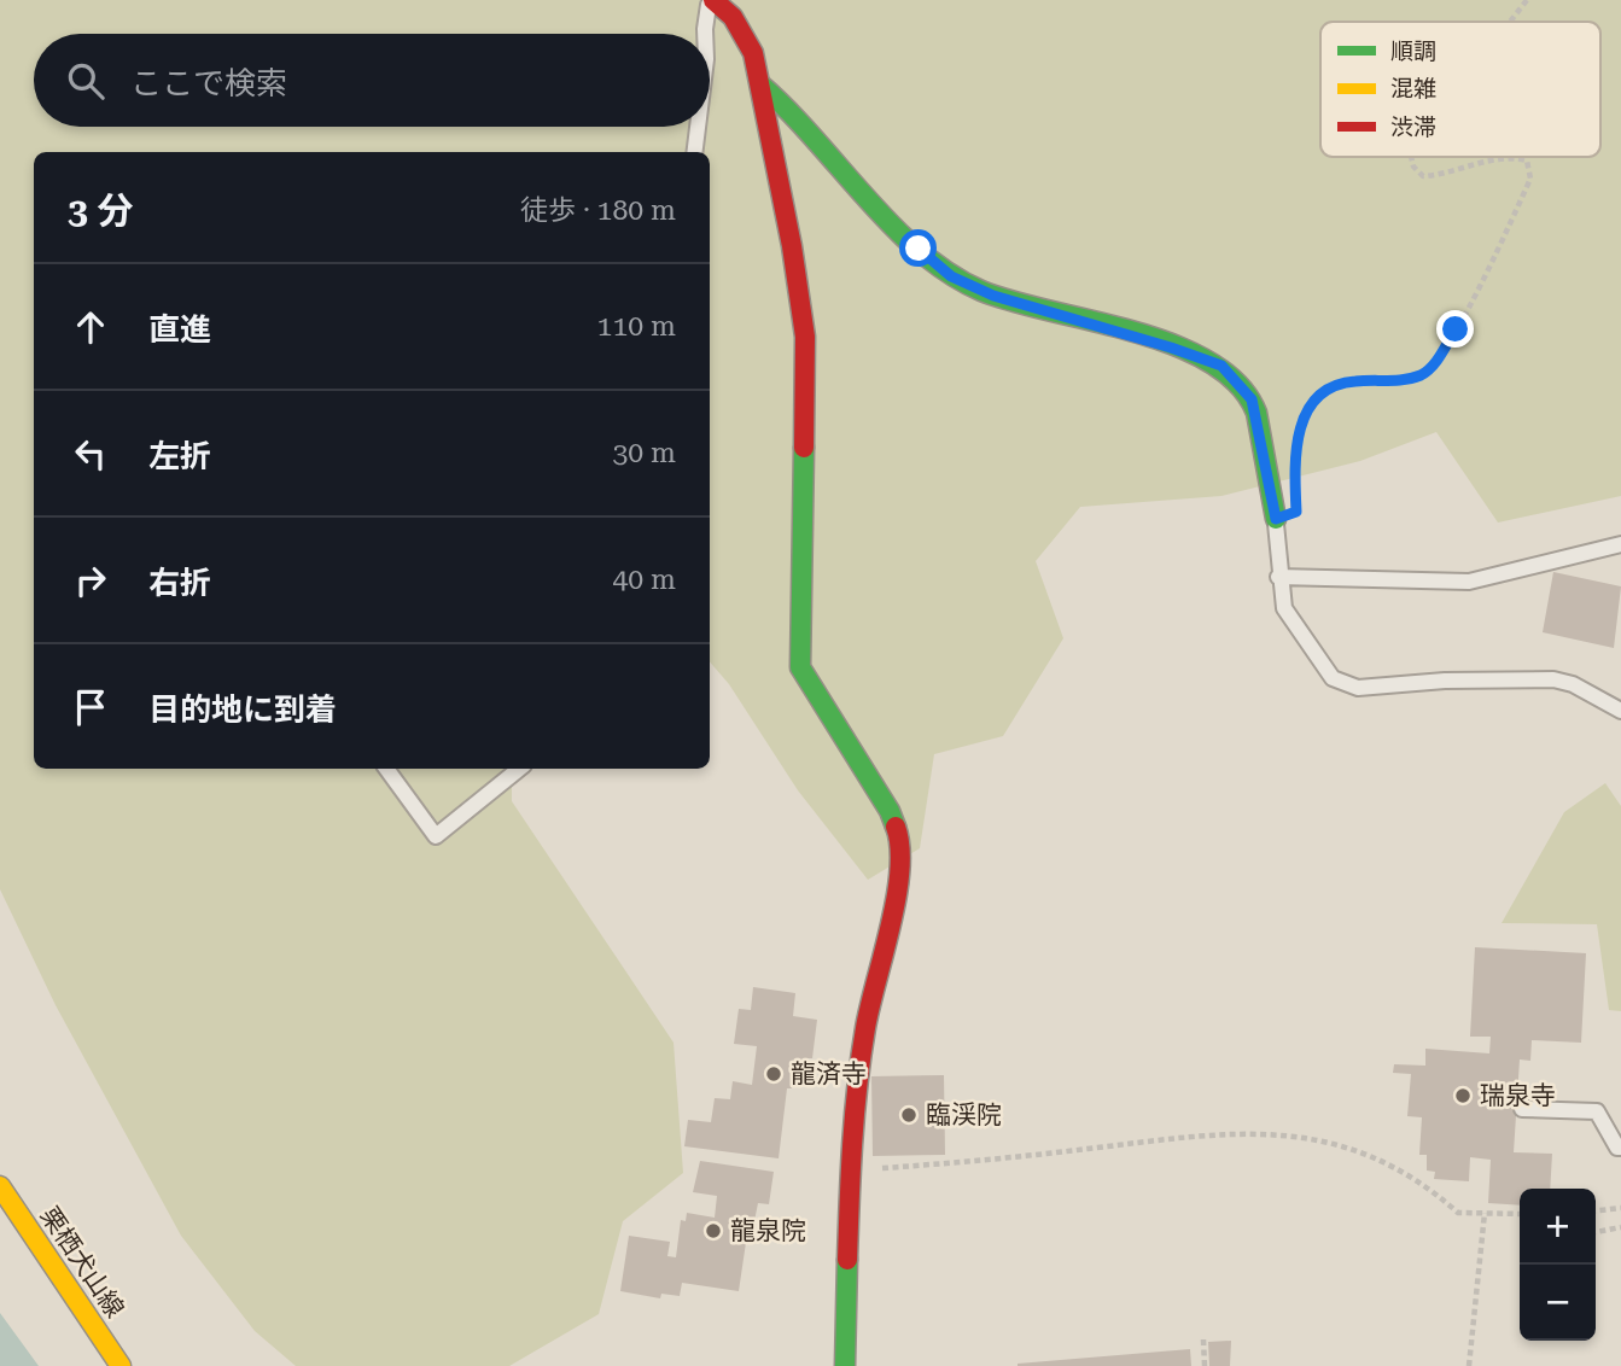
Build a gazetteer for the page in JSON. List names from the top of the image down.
{
  "streets": {
    "street": ["栗栖犬山線"]
  },
  "places": [
    "龍済寺",
    "瑞泉寺",
    "臨渓院",
    "龍泉院"
  ],
  "legend": ["順調", "混雑", "渋滞"],
  "page": {
    "search": "ここで検索",
    "heading": ["3 分", "徒歩 · 180 m"],
    "list": [
      ["直進", "110 m"],
      ["左折", "30 m"],
      ["右折", "40 m"],
      "目的地に到着"
    ],
    "map_buttons": ["+", "−"]
  }
}
